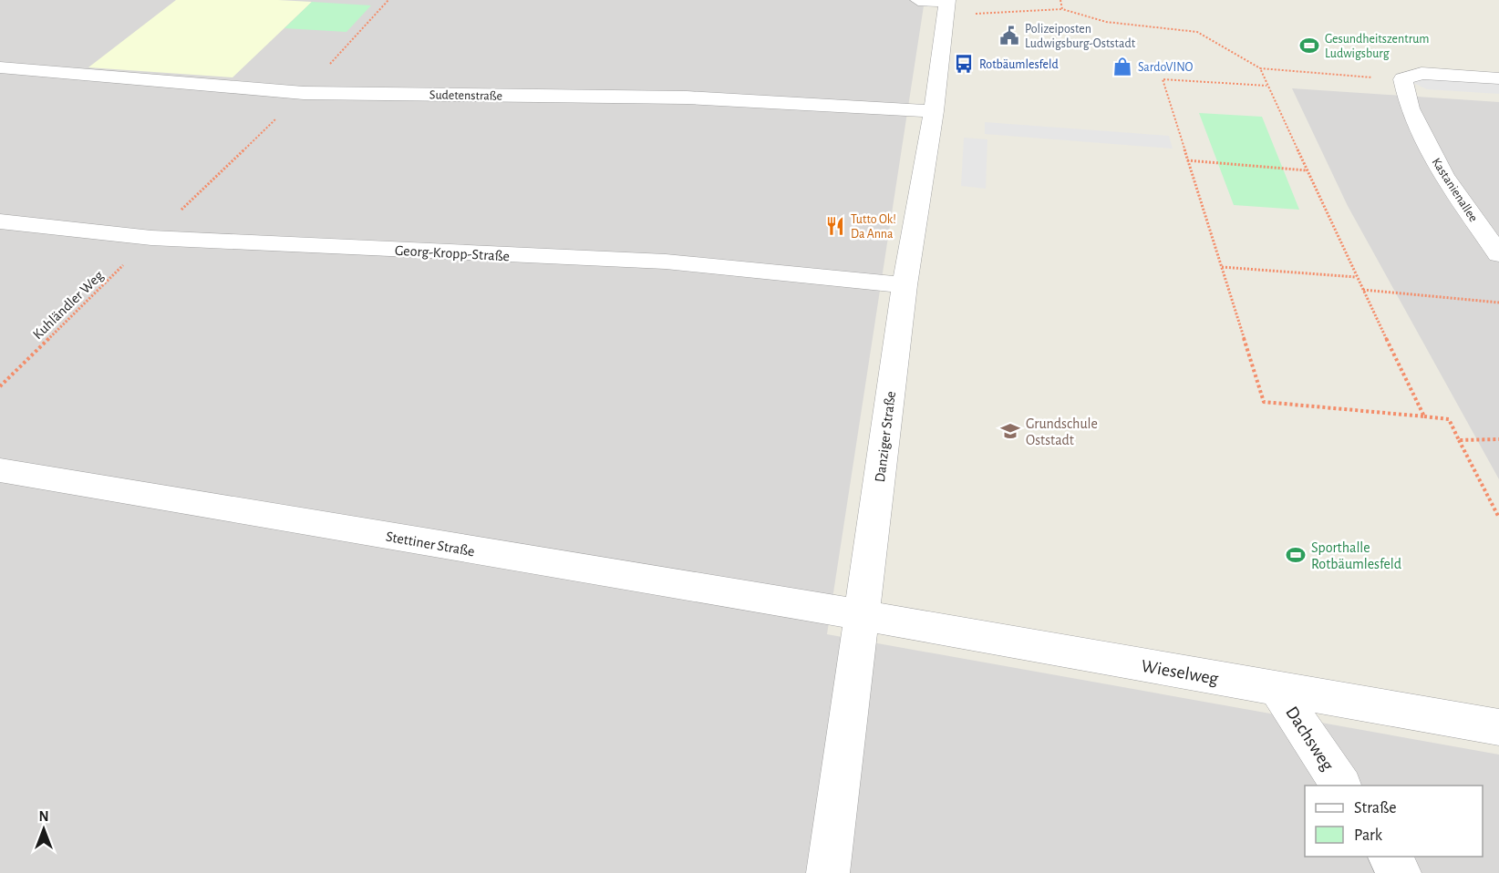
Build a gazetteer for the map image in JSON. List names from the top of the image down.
{
  "streets": {
    "street": [
      "Sudetenstraße",
      "Kastanienallee",
      "Georg-Kropp-Straße",
      "Danziger Straße",
      "Stettiner Straße",
      "Wieselweg",
      "Dachsweg"
    ],
    "path": ["Kuhländler Weg"]
  },
  "crossings": [
    ["Sudetenstraße", "Danziger Straße"],
    ["Georg-Kropp-Straße", "Kuhländler Weg"],
    ["Georg-Kropp-Straße", "Danziger Straße"],
    ["Danziger Straße", "Stettiner Straße"],
    ["Danziger Straße", "Wieselweg"],
    ["Stettiner Straße", "Wieselweg"],
    ["Wieselweg", "Dachsweg"]
  ],
  "places": {
    "public building": ["Polizeiposten Ludwigsburg-Oststadt"],
    "sports": ["Gesundheitszentrum Ludwigsburg", "Sporthalle Rotbäumlesfeld"],
    "bus stop": ["Rotbäumlesfeld"],
    "shop": ["SardoVINO"],
    "restaurant": ["Tutto Ok! Da Anna"],
    "school or university": ["Grundschule Oststadt"]
  },
  "legend": ["Straße", "Park"],
  "north": "top"
}
